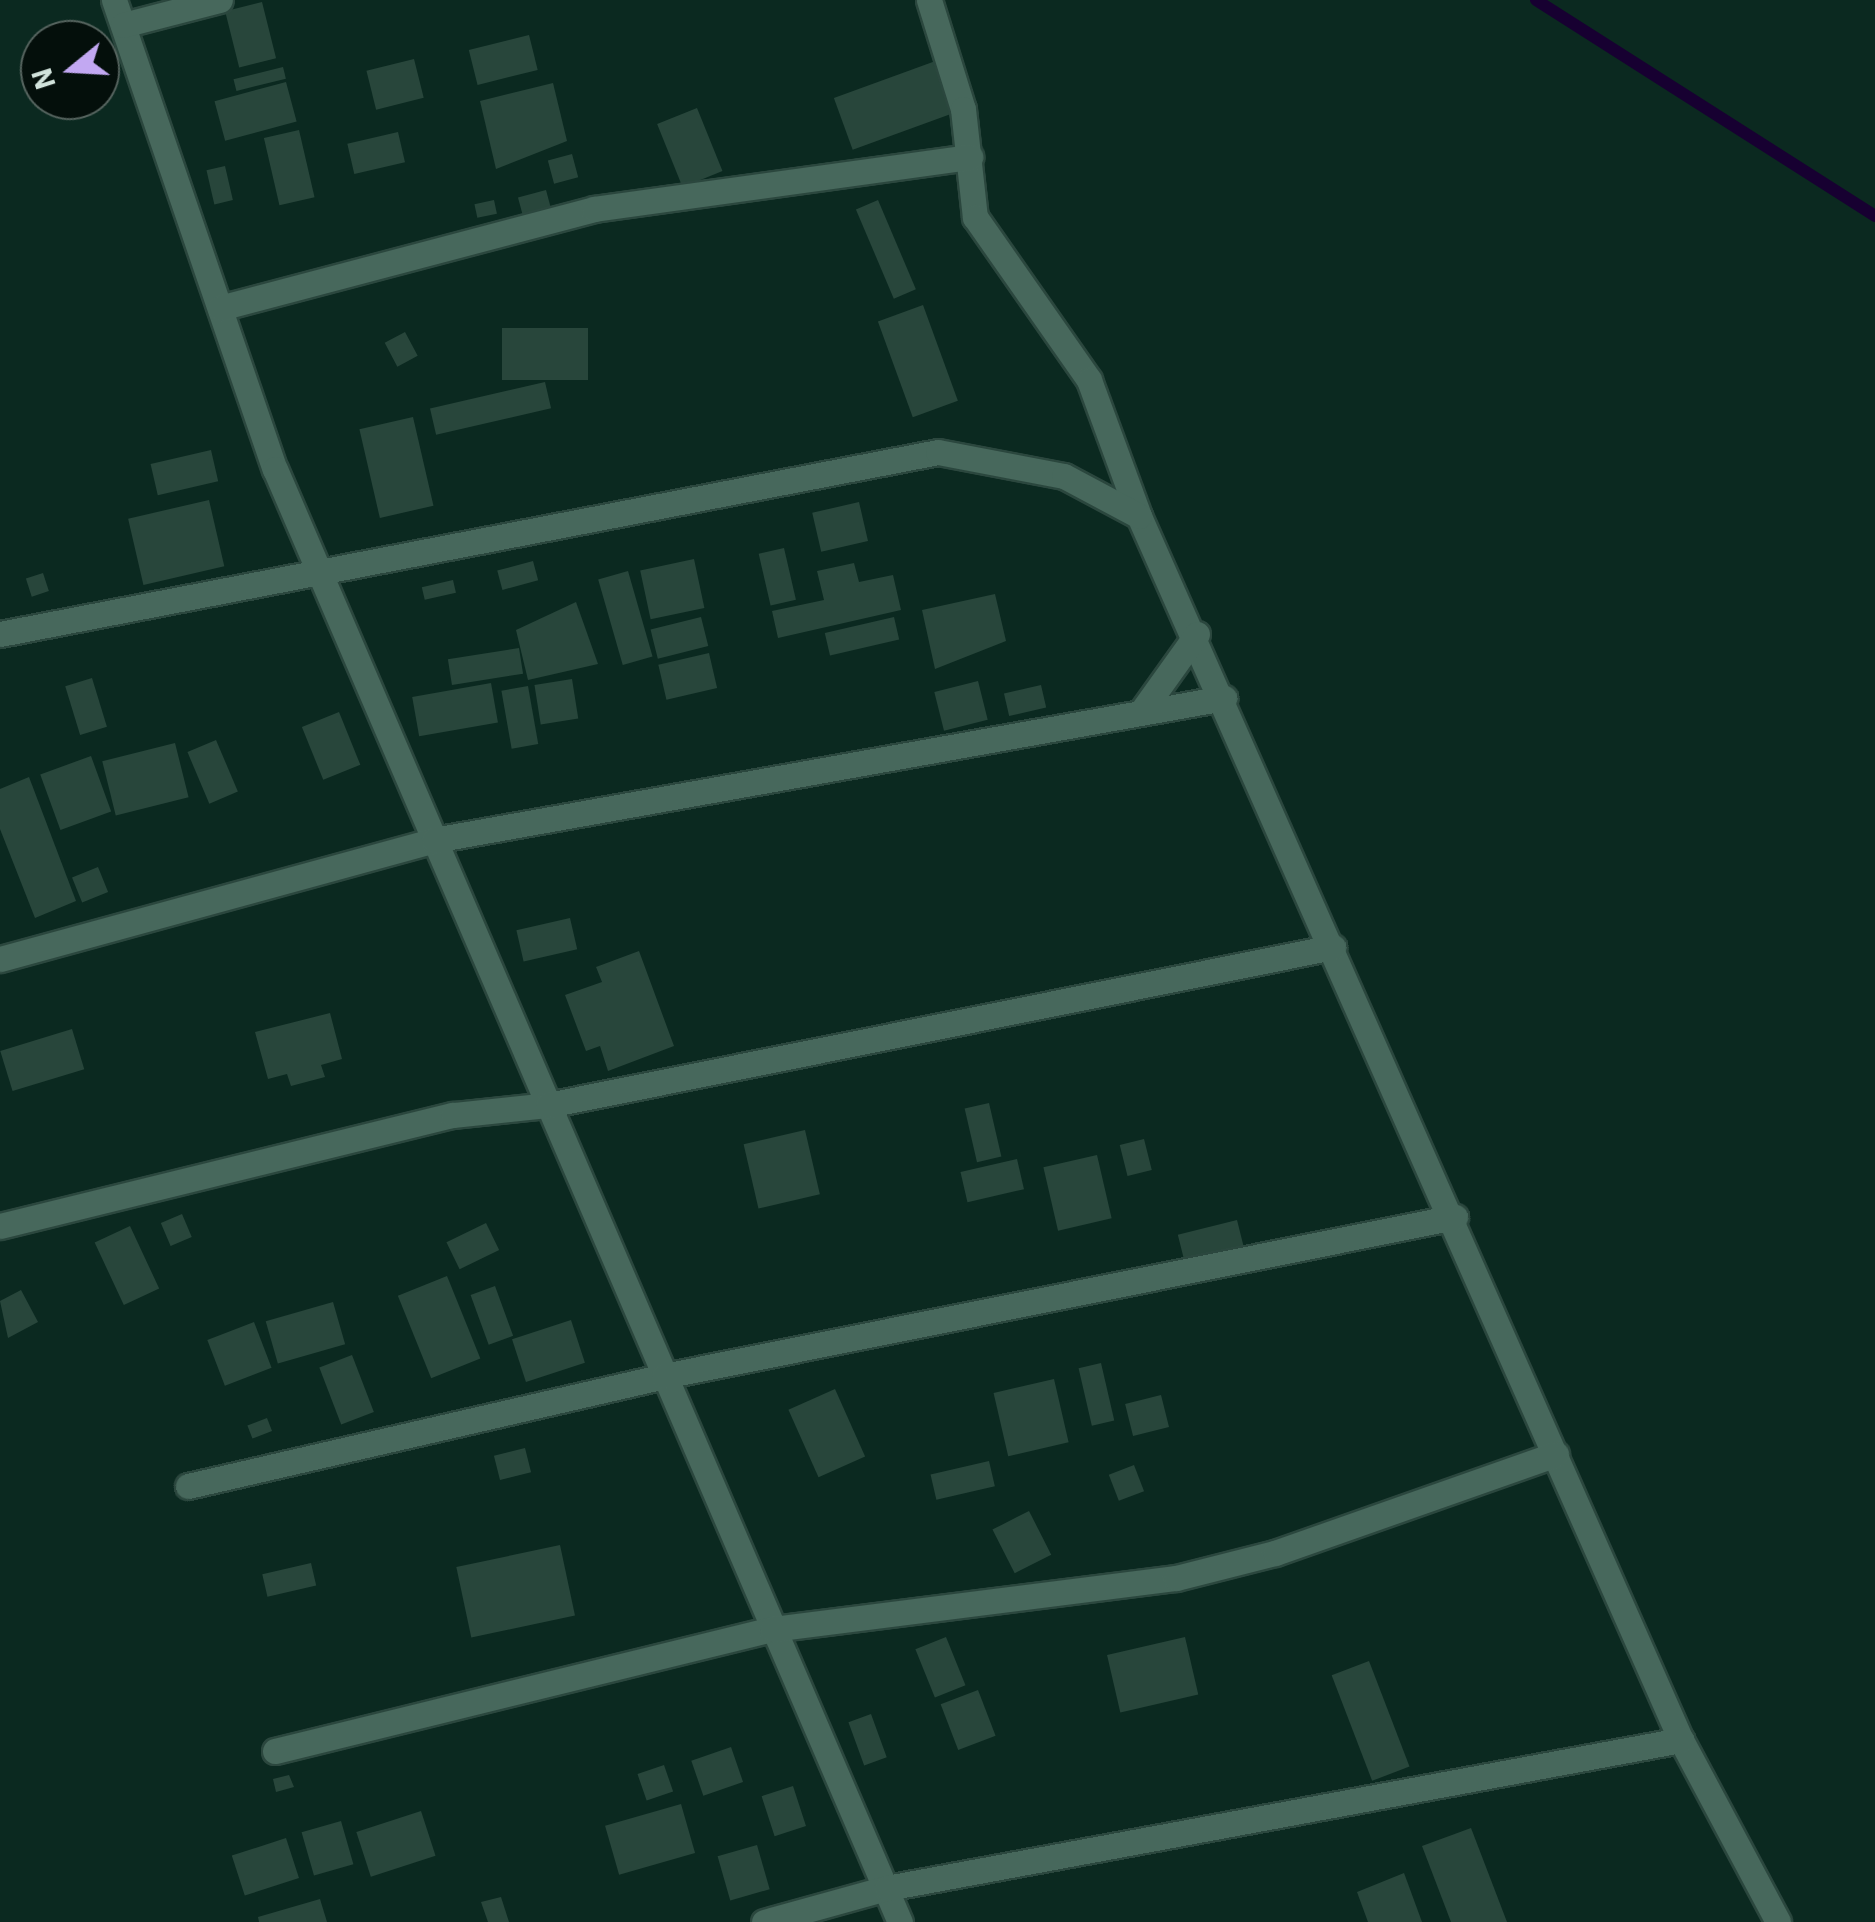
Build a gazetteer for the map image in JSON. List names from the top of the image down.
{
  "north": "left"
}
